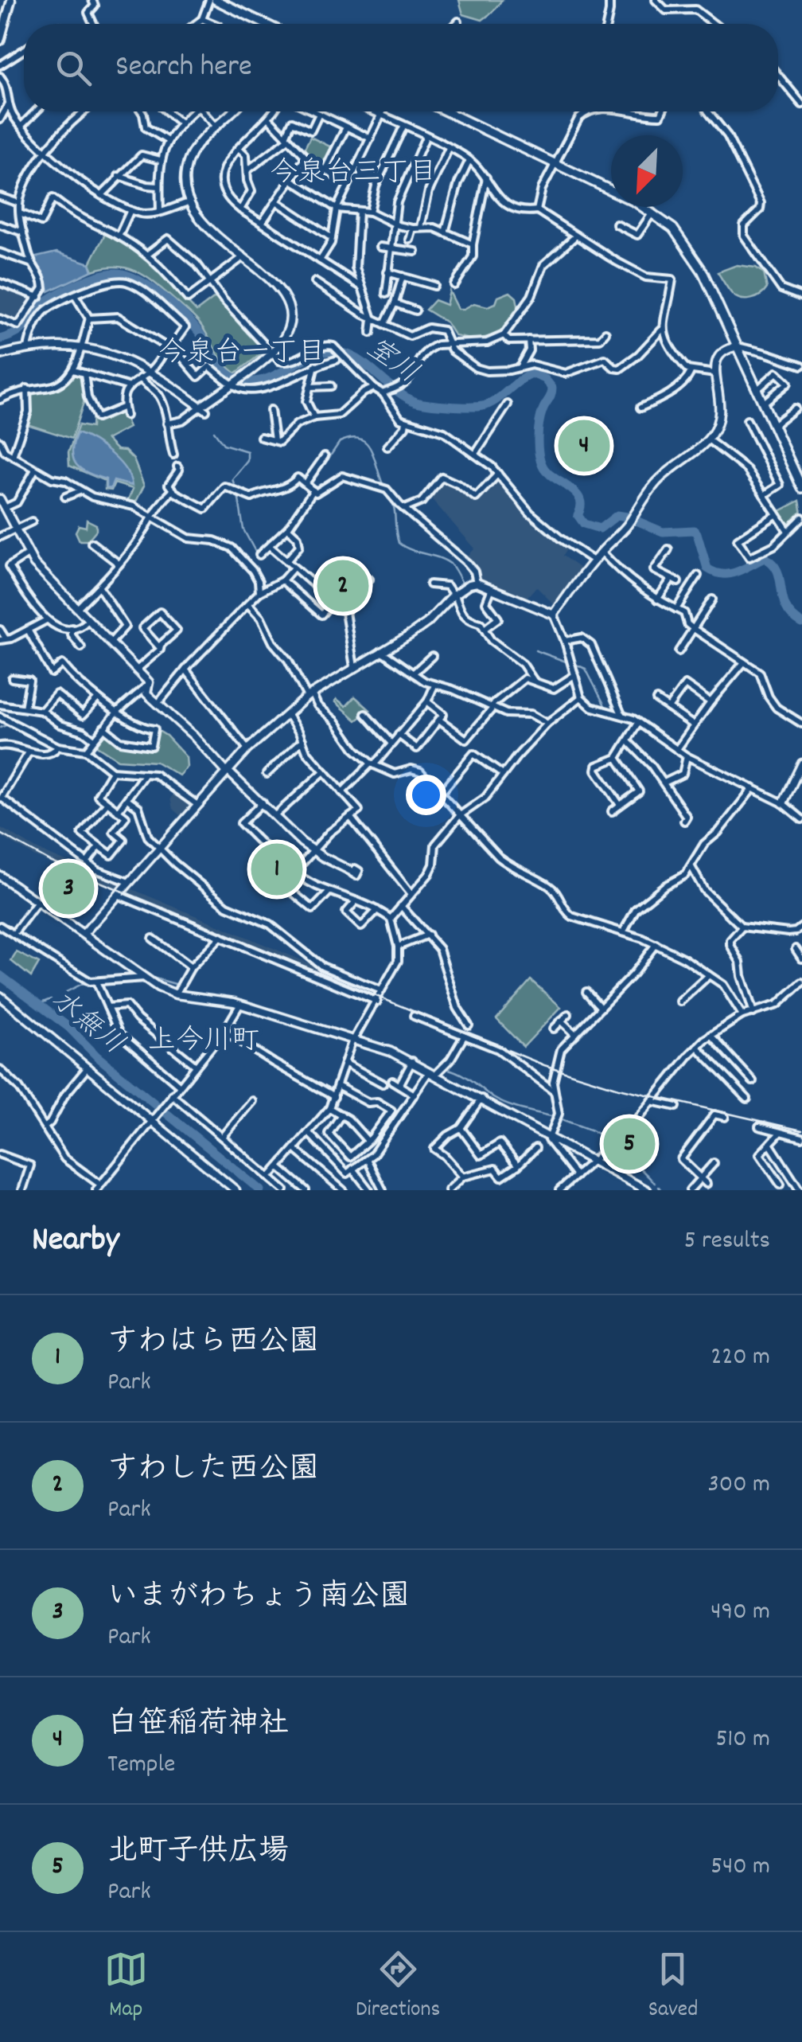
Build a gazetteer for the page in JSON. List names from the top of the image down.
{
  "districts": ["今泉台三丁目", "今泉台一丁目", "上今川町"],
  "water": ["室川", "水無川"],
  "north": "bottom left",
  "page": {
    "search": "Search here",
    "pins": [
      "4",
      "2",
      "1",
      "3",
      "5"
    ],
    "heading": ["Nearby", "5 results"],
    "list": [
      {
        "mark": "1",
        "name": "すわはら西公園",
        "note": "Park",
        "value": "220 m"
      },
      {
        "mark": "2",
        "name": "すわした西公園",
        "note": "Park",
        "value": "300 m"
      },
      {
        "mark": "3",
        "name": "いまがわちょう南公園",
        "note": "Park",
        "value": "490 m"
      },
      {
        "mark": "4",
        "name": "白笹稲荷神社",
        "note": "Temple",
        "value": "510 m"
      },
      {
        "mark": "5",
        "name": "北町子供広場",
        "note": "Park",
        "value": "540 m"
      }
    ],
    "nav": ["Map", "Directions", "Saved"]
  }
}
